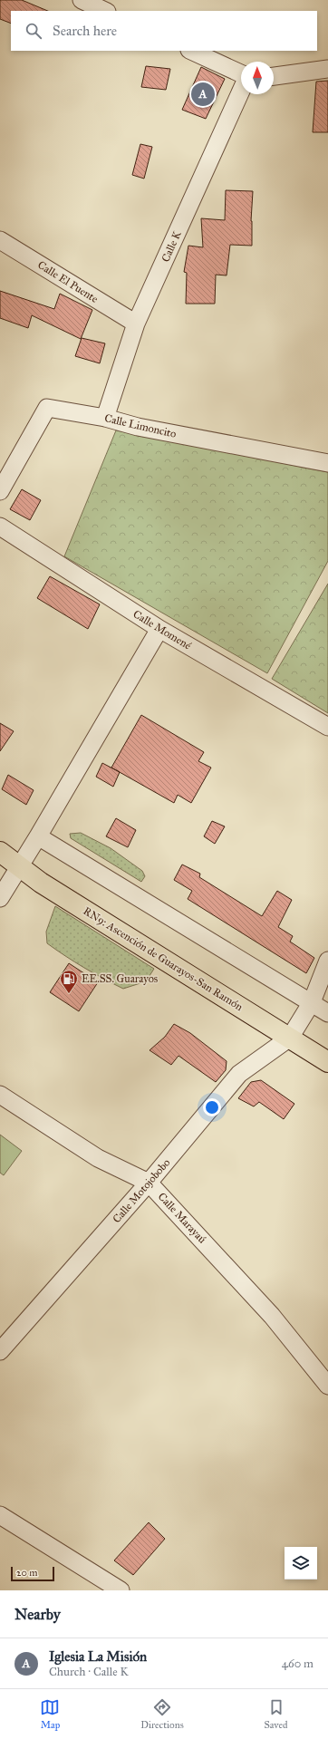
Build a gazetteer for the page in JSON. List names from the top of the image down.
{
  "streets": {
    "highway": ["RN9: Ascención de Guarayos-San Ramón"],
    "street": [
      "Calle K",
      "Calle El Puente",
      "Calle Limoncito",
      "Calle Momené",
      "Calle Motojobobo",
      "Calle Marayaú"
    ]
  },
  "crossings": [
    ["Calle K", "Calle El Puente"],
    ["Calle K", "Calle Limoncito"],
    ["RN9: Ascención de Guarayos-San Ramón", "Calle Motojobobo"],
    ["Calle Motojobobo", "Calle Marayaú"]
  ],
  "places": {
    "fuel station": ["EE.SS. Guarayos"]
  },
  "scale_bar": "20 m",
  "north": "top",
  "page": {
    "search": "Search here",
    "pins": "A",
    "scale": "20 m",
    "heading": "Nearby",
    "list": [
      {
        "mark": "A",
        "name": "Iglesia La Misión",
        "note": "Church · Calle K",
        "value": "460 m"
      }
    ],
    "nav": ["Map", "Directions", "Saved"]
  }
}
